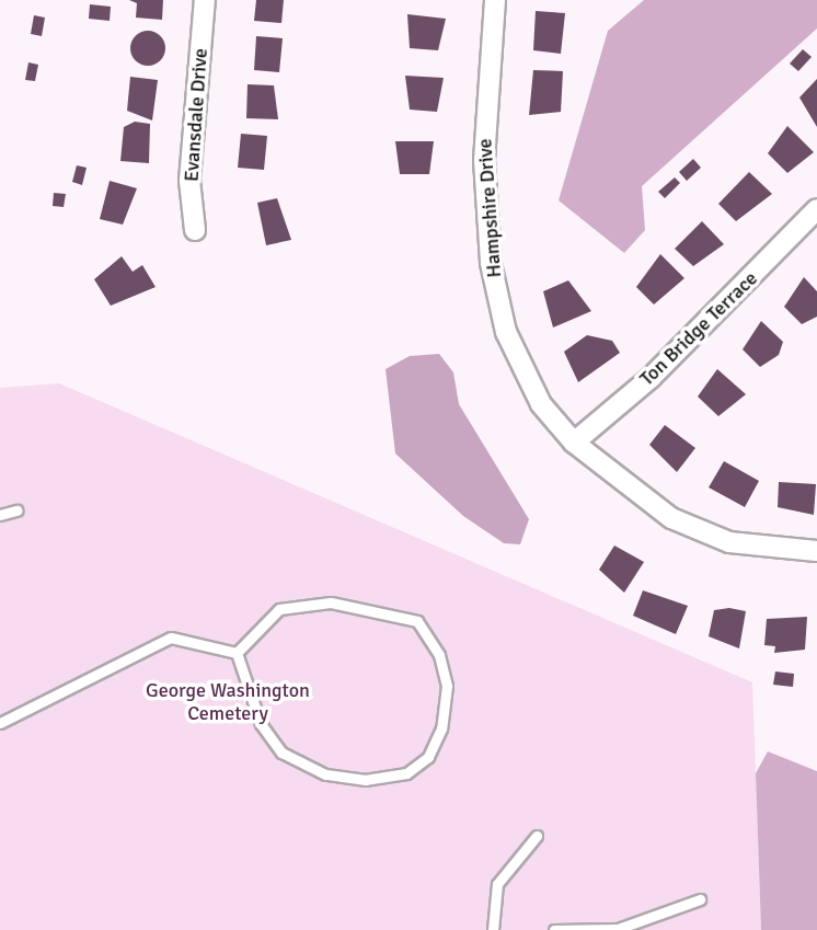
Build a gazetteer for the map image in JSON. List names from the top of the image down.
{
  "streets": {
    "street": ["Evansdale Drive", "Hampshire Drive", "Ton Bridge Terrace"]
  },
  "crossings": [
    ["Hampshire Drive", "Ton Bridge Terrace"]
  ],
  "parks": ["George Washington Cemetery"]
}
